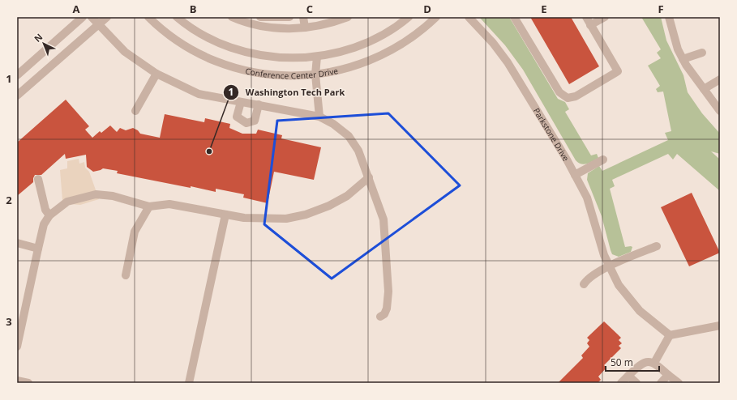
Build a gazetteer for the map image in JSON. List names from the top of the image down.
{
  "streets": {
    "street": ["Conference Center Drive", "Parkstone Drive"]
  },
  "places": ["Washington Tech Park"],
  "scale_bar": "50 m",
  "north": "top left",
  "grid": {
    "columns": [
      "A",
      "B",
      "C",
      "D",
      "E",
      "F"
    ],
    "rows": ["1", "2", "3"]
  }
}
